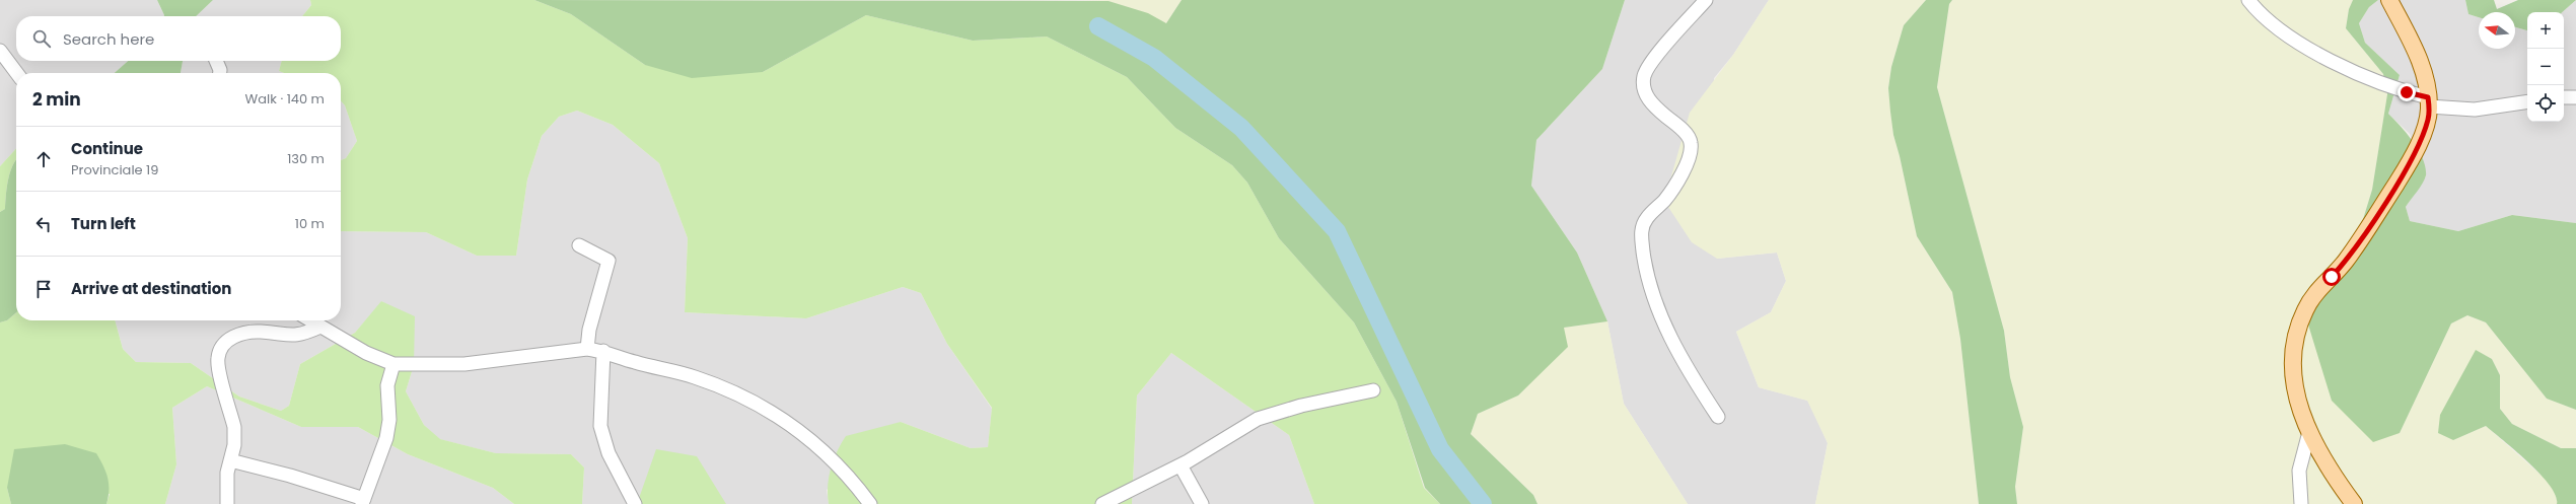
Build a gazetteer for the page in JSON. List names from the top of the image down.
{
  "north": "left",
  "page": {
    "map_buttons": ["+", "−"],
    "search": "Search here",
    "heading": ["2 min", "Walk · 140 m"],
    "list": [
      ["Continue", "Provinciale 19", "130 m"],
      ["Turn left", "10 m"],
      "Arrive at destination"
    ]
  }
}
